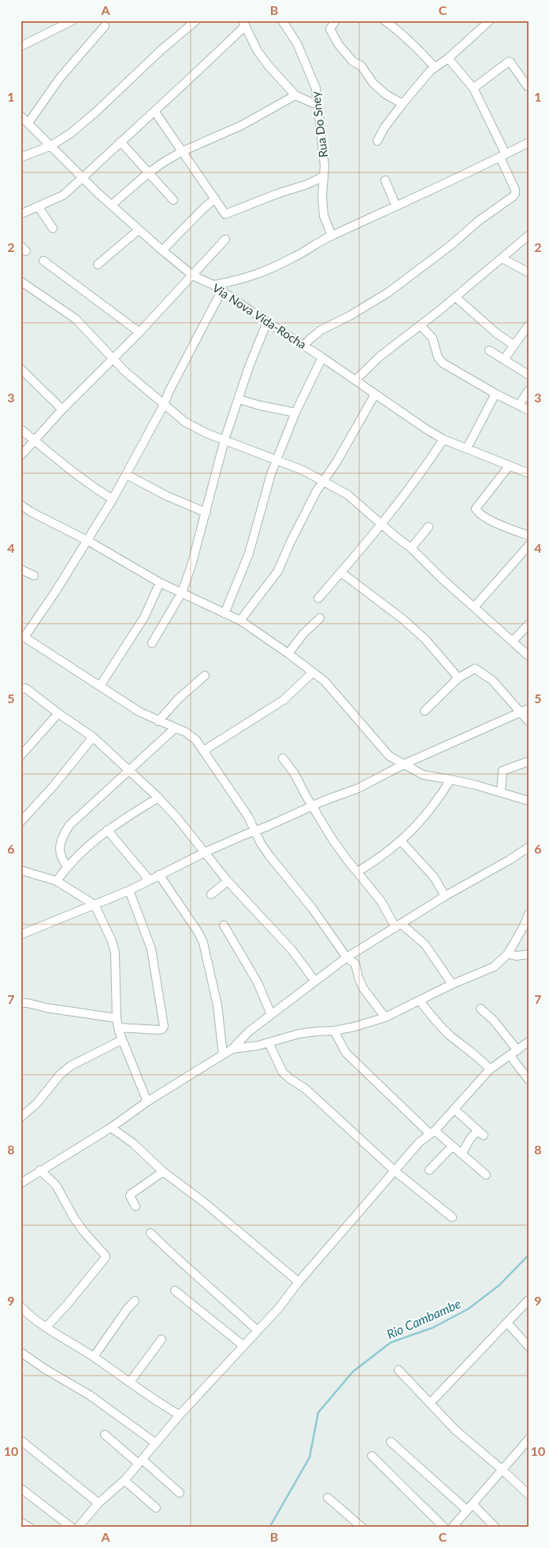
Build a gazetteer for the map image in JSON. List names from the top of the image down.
{
  "streets": {
    "street": ["Rua Do Sney", "Via Nova Vida-Rocha"]
  },
  "water": ["Rio Cambambe"],
  "grid": {
    "columns": ["A", "B", "C"],
    "rows": [
      "1",
      "2",
      "3",
      "4",
      "5",
      "6",
      "7",
      "8",
      "9",
      "10"
    ]
  }
}
